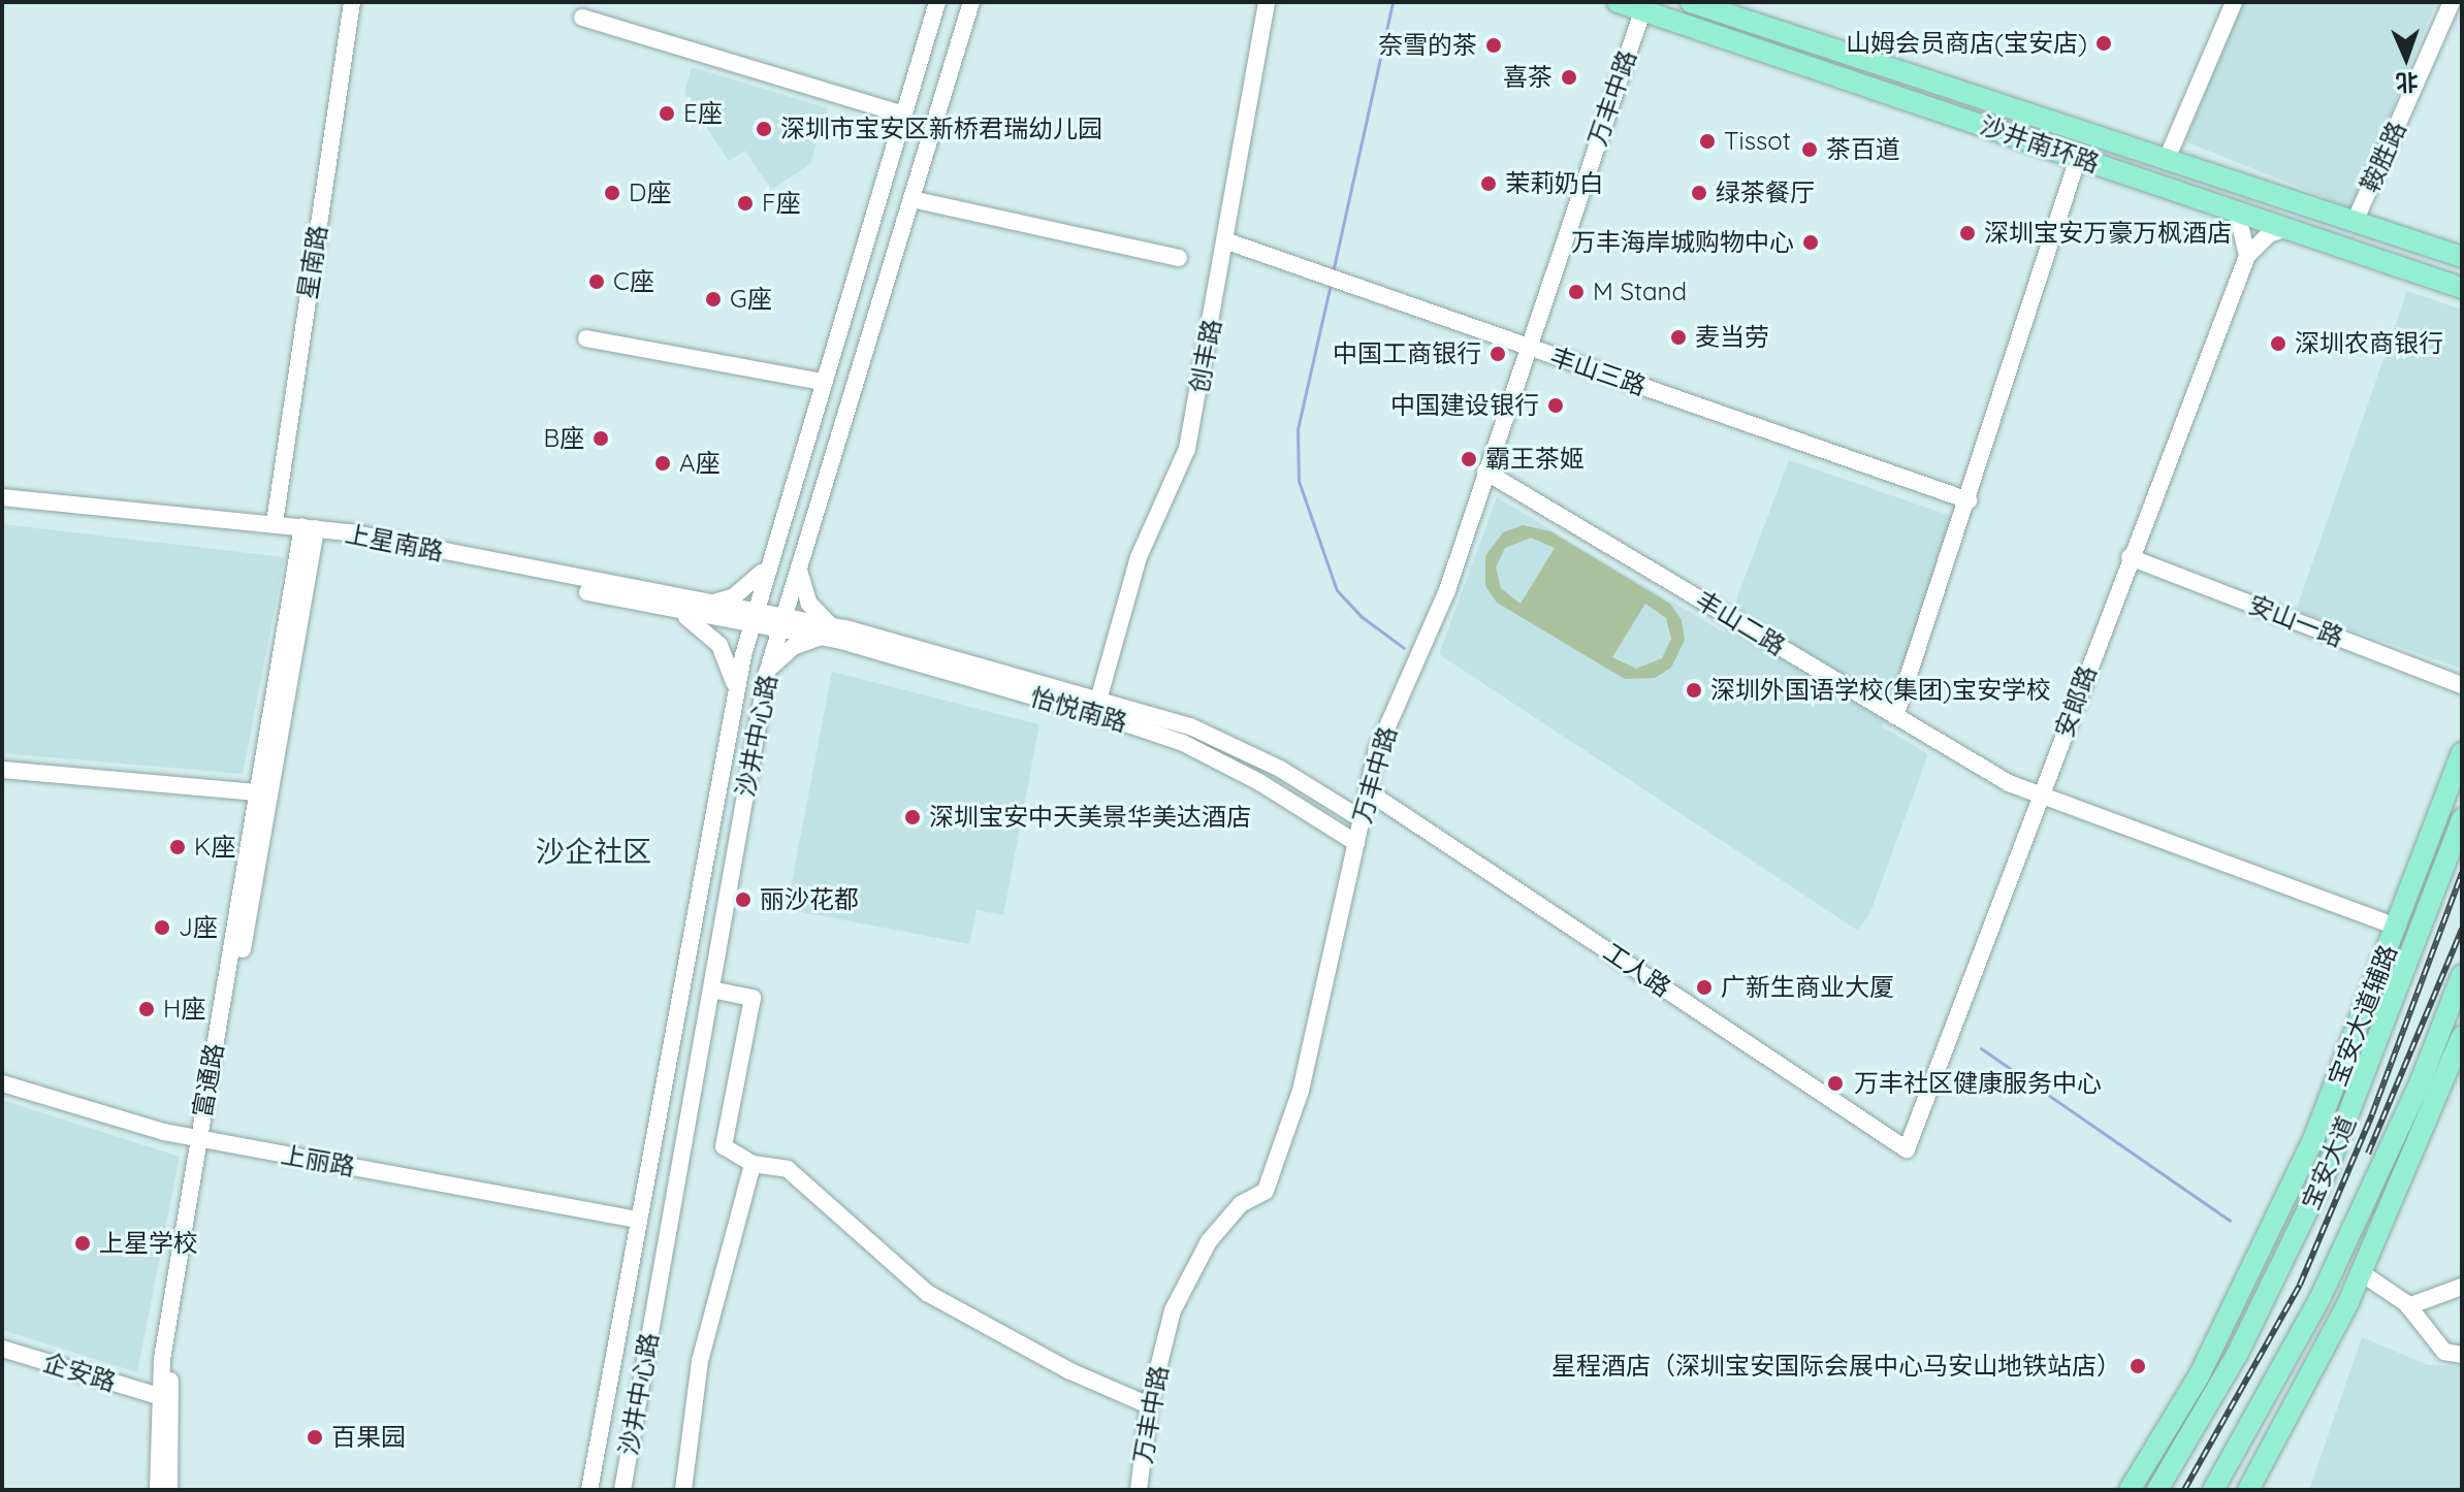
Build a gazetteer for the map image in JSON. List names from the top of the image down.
{
  "streets": {
    "main road": ["沙井南环路", "宝安大道辅路", "宝安大道"],
    "street": [
      "万丰中路",
      "鞍胜路",
      "星南路",
      "创丰路",
      "丰山三路",
      "上星南路",
      "安山一路",
      "丰山二路",
      "安郎路",
      "怡悦南路",
      "沙井中心路",
      "工人路",
      "富通路",
      "上丽路",
      "企安路"
    ]
  },
  "crossings": [
    ["万丰中路", "沙井南环路"],
    ["万丰中路", "丰山三路"],
    ["万丰中路", "丰山二路"],
    ["万丰中路", "怡悦南路"],
    ["万丰中路", "工人路"],
    ["沙井南环路", "鞍胜路"],
    ["星南路", "上星南路"],
    ["创丰路", "丰山三路"],
    ["创丰路", "怡悦南路"],
    ["上星南路", "怡悦南路"],
    ["上星南路", "沙井中心路"],
    ["上星南路", "富通路"],
    ["安山一路", "安郎路"],
    ["丰山二路", "安郎路"],
    ["丰山二路", "宝安大道辅路"],
    ["安郎路", "工人路"],
    ["怡悦南路", "沙井中心路"],
    ["沙井中心路", "上丽路"],
    ["富通路", "上丽路"],
    ["富通路", "企安路"]
  ],
  "districts": ["沙企社区"],
  "places": [
    "山姆会员商店(宝安店)",
    "奈雪的茶",
    "喜茶",
    "E座",
    "深圳市宝安区新桥君瑞幼儿园",
    "Tissot",
    "茶百道",
    "茉莉奶白",
    "D座",
    "绿茶餐厅",
    "F座",
    "深圳宝安万豪万枫酒店",
    "万丰海岸城购物中心",
    "C座",
    "M Stand",
    "G座",
    "麦当劳",
    "深圳农商银行",
    "中国工商银行",
    "中国建设银行",
    "B座",
    "霸王茶姬",
    "A座",
    "深圳外国语学校(集团)宝安学校",
    "深圳宝安中天美景华美达酒店",
    "K座",
    "丽沙花都",
    "J座",
    "广新生商业大厦",
    "H座",
    "万丰社区健康服务中心",
    "上星学校",
    "星程酒店（深圳宝安国际会展中心马安山地铁站店）",
    "百果园"
  ],
  "north": "bottom"
}
